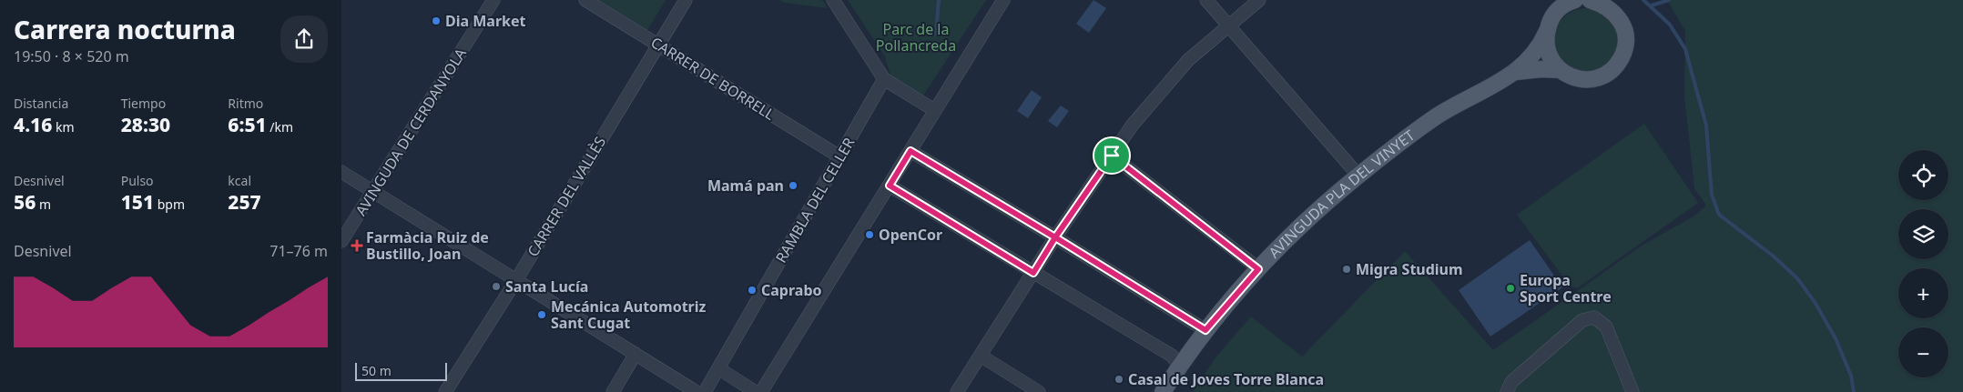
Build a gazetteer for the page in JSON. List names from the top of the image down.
{
  "streets": {
    "main road": ["AVINGUDA PLA DEL VINYET"],
    "street": [
      "CARRER DE BORRELL",
      "AVINGUDA DE CERDANYOLA",
      "CARRER DEL VALLÈS",
      "RAMBLA DEL CELLER"
    ]
  },
  "crossings": [
    ["CARRER DE BORRELL", "CARRER DEL VALLÈS"],
    ["CARRER DE BORRELL", "RAMBLA DEL CELLER"]
  ],
  "parks": ["Parc de la Pollancreda"],
  "places": {
    "other": [
      "Dia Market",
      "Mamá pan",
      "OpenCor",
      "Migra Studium",
      "Santa Lucía",
      "Europa Sport Centre",
      "Caprabo",
      "Mecánica Automotriz Sant Cugat",
      "Casal de Joves Torre Blanca"
    ],
    "health": ["Farmàcia Ruiz de Bustillo, Joan"]
  },
  "scale_bar": "50 m",
  "page": {
    "heading": ["Carrera nocturna", "19:50 · 8 × 520 m"],
    "stats": [
      ["Distancia", "4.16 km"],
      ["Tiempo", "28:30"],
      ["Ritmo", "6:51 /km"],
      ["Desnivel", "56 m"],
      ["Pulso", "151 bpm"],
      ["kcal", "257"]
    ],
    "map_buttons": ["+", "−"],
    "chart": ["Desnivel", "71–76 m"],
    "scale": "50 m"
  }
}
